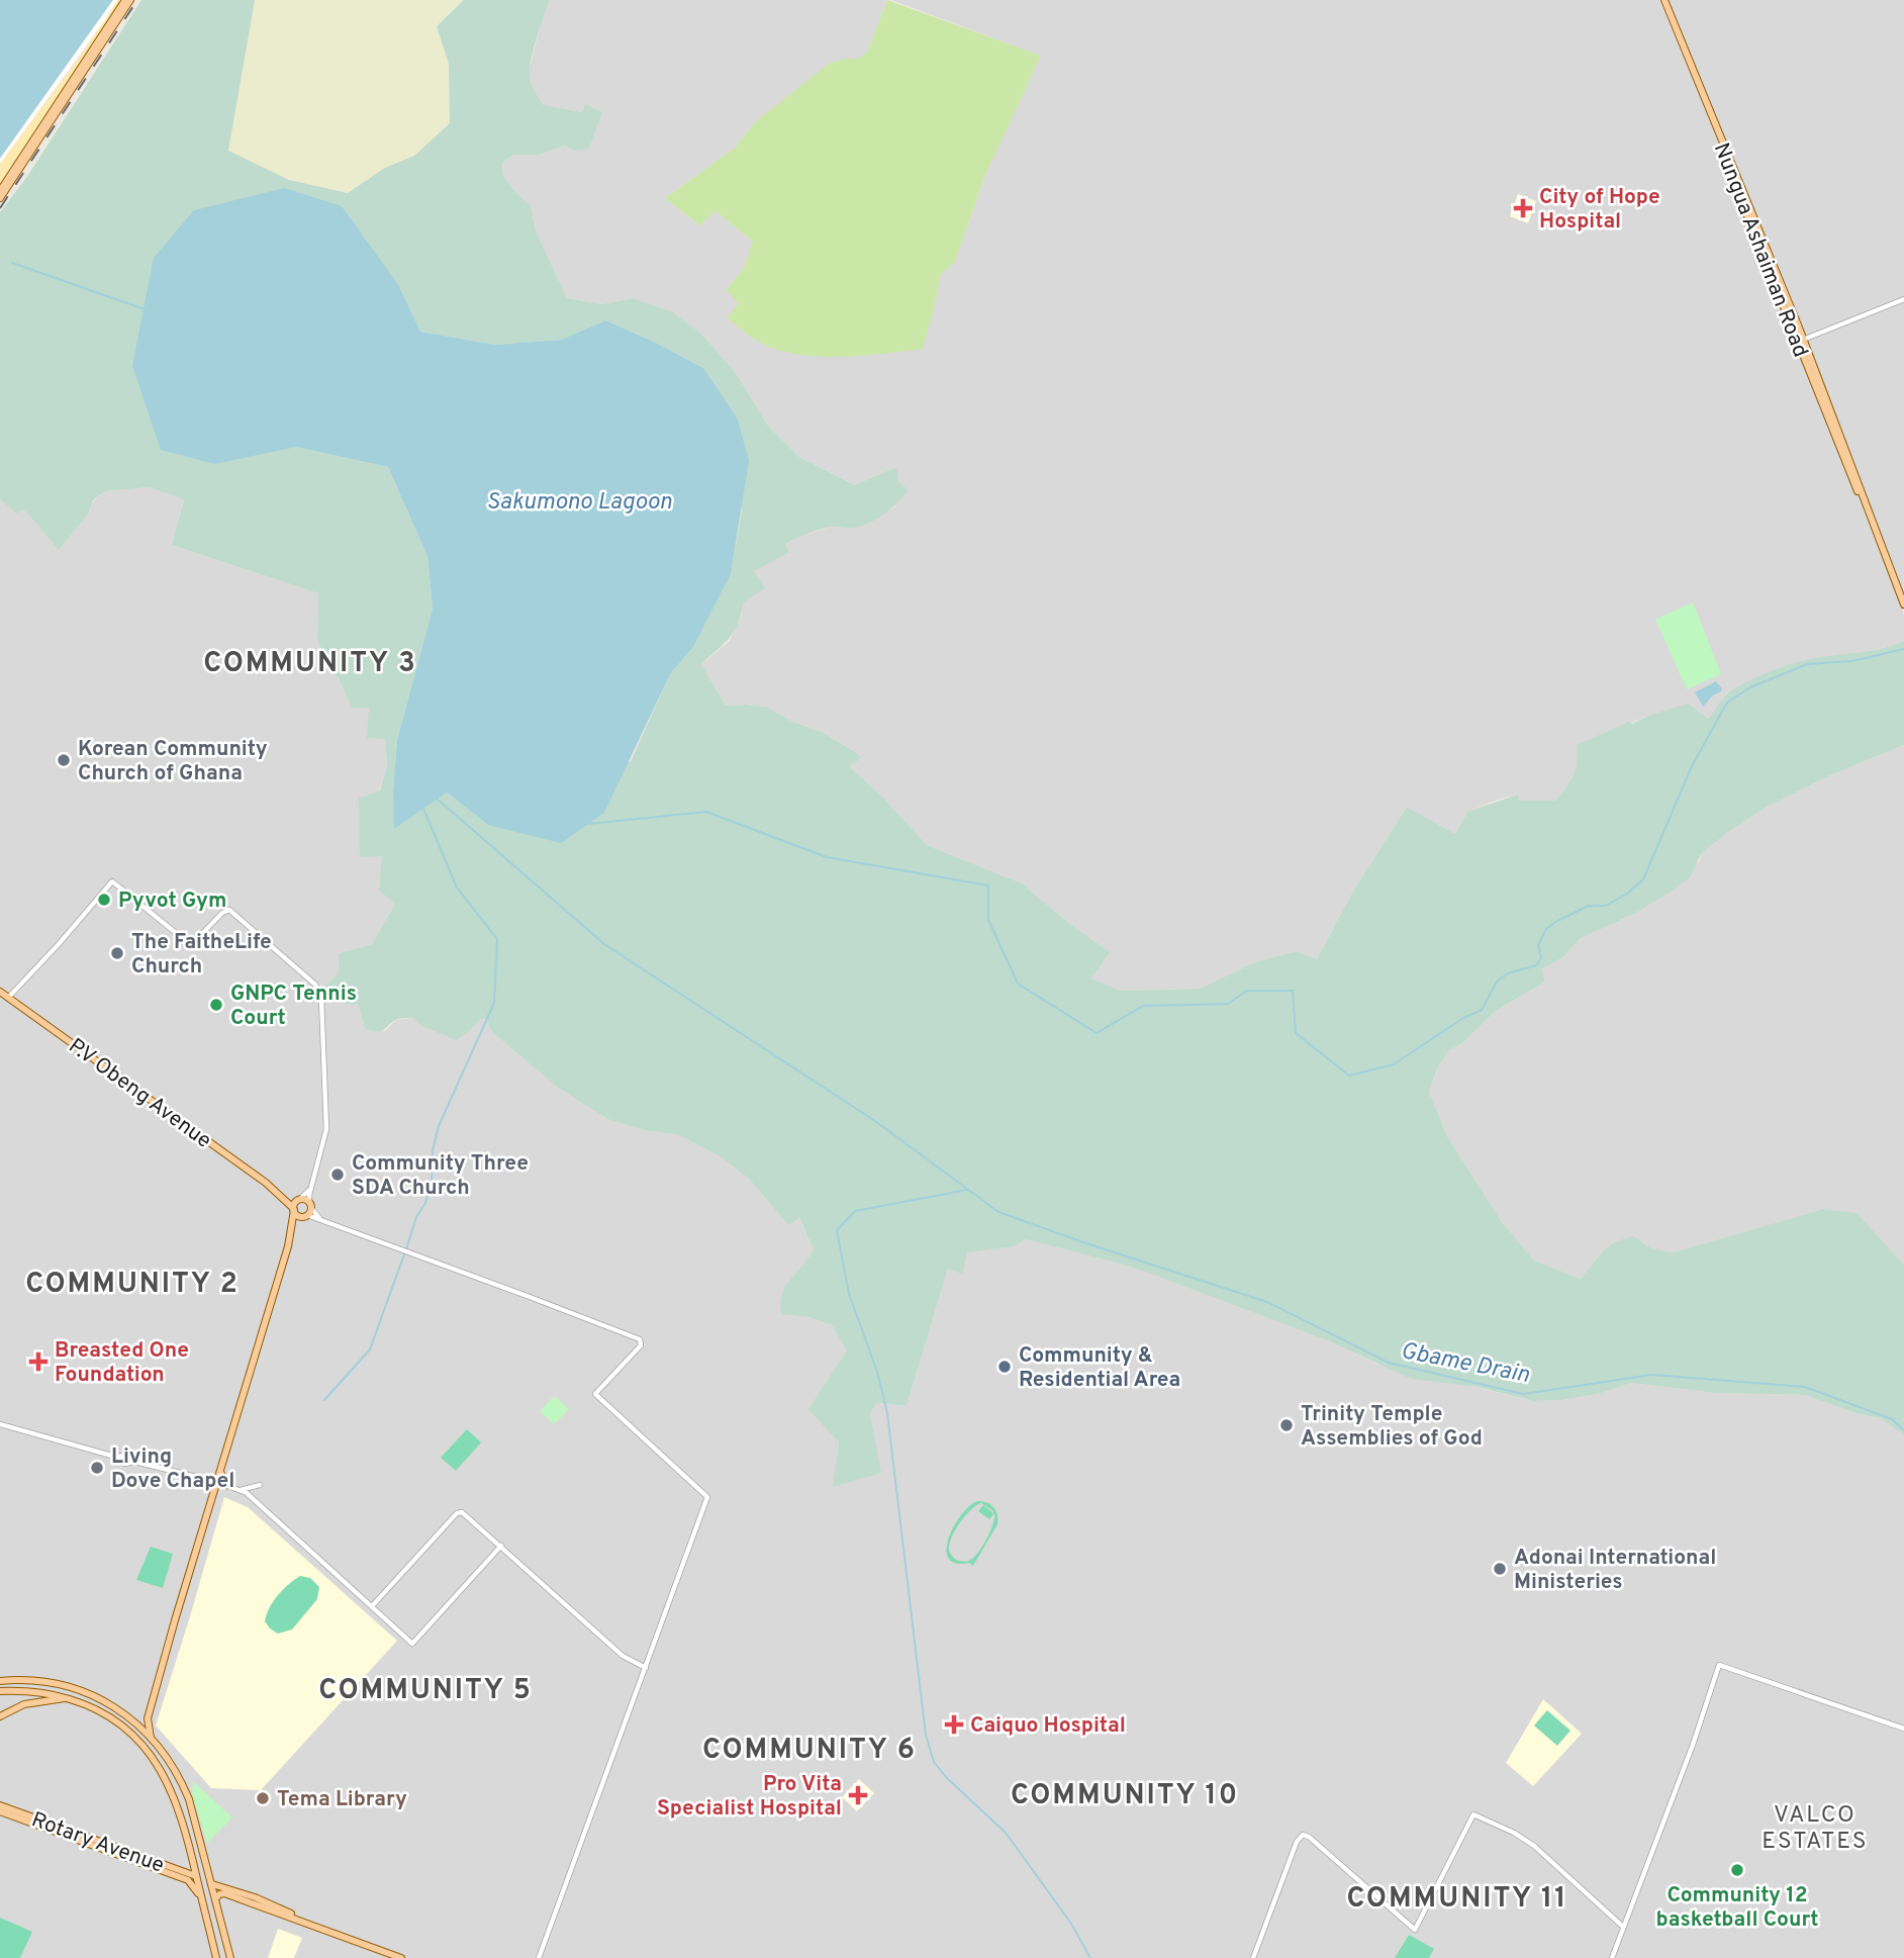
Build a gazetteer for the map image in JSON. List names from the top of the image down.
{
  "streets": {
    "main road": ["Nungua Ashaiman Road", "P.V Obeng Avenue", "Rotary Avenue"]
  },
  "districts": [
    "COMMUNITY 3",
    "COMMUNITY 2",
    "COMMUNITY 5",
    "COMMUNITY 6",
    "COMMUNITY 10",
    "VALCO ESTATES",
    "COMMUNITY 11"
  ],
  "water": ["Sakumono Lagoon", "Gbame Drain"],
  "places": {
    "health": [
      "City of Hope Hospital",
      "Breasted One Foundation",
      "Caiquo Hospital",
      "Pro Vita Specialist Hospital"
    ],
    "other": [
      "Korean Community Church of Ghana",
      "Pyvot Gym",
      "The FaitheLife Church",
      "GNPC Tennis Court",
      "Community Three SDA Church",
      "Community & Residential Area",
      "Trinity Temple Assemblies of God",
      "Living Dove Chapel",
      "Adonai International Ministeries",
      "Tema Library",
      "Community 12 basketball Court"
    ]
  }
}
